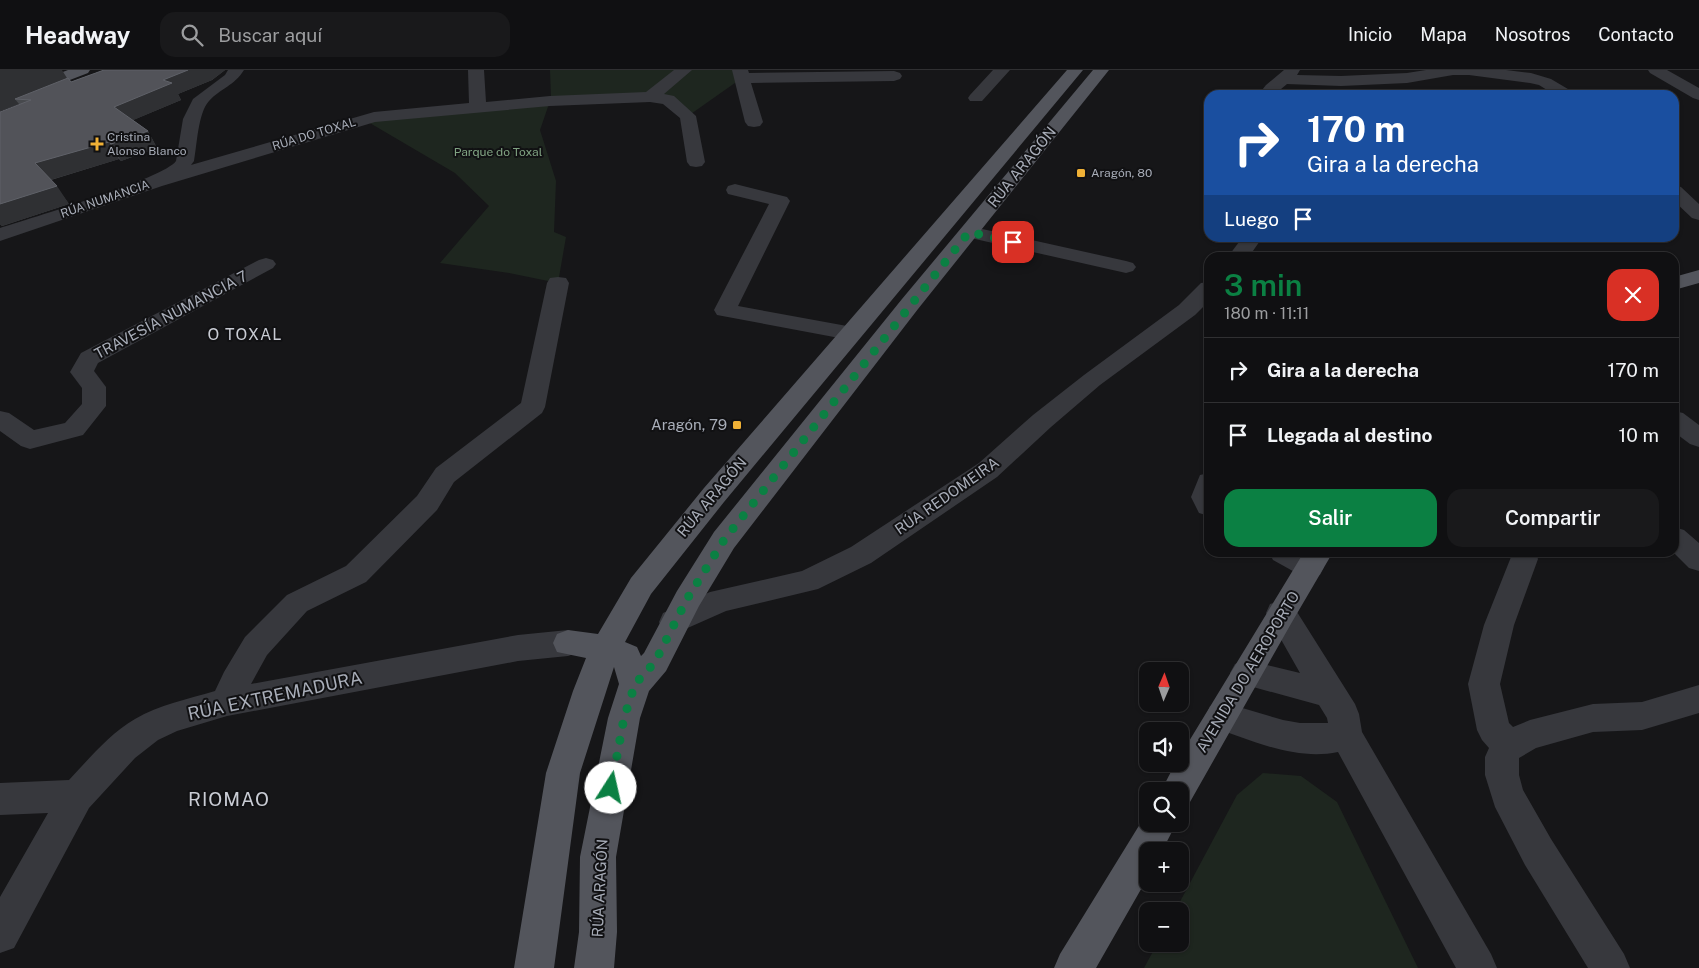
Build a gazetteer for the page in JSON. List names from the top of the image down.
{
  "streets": {
    "main road": ["RÚA ARAGÓN", "AVENIDA DO AEROPORTO"],
    "street": [
      "RÚA DO TOXAL",
      "RÚA NUMANCIA",
      "TRAVESÍA NUMANCIA 7",
      "RÚA REDOMEIRA",
      "RÚA EXTREMADURA"
    ]
  },
  "crossings": [
    ["RÚA DO TOXAL", "RÚA NUMANCIA"],
    ["RÚA ARAGÓN", "RÚA REDOMEIRA"]
  ],
  "districts": ["O TOXAL", "RIOMAO"],
  "parks": ["Parque do Toxal"],
  "places": {
    "health": ["Cristina Alonso Blanco"],
    "transit": ["Aragón, 80", "Aragón, 79"]
  },
  "north": "top",
  "page": {
    "header": "Headway",
    "search": "Buscar aquí",
    "nav": [
      "Inicio",
      "Mapa",
      "Nosotros",
      "Contacto"
    ],
    "turn": ["170 m", "Gira a la derecha"],
    "then": "Luego",
    "heading": ["3 min", "180 m · 11:11"],
    "list": [
      {
        "name": "Gira a la derecha",
        "value": "170 m"
      },
      {
        "name": "Llegada al destino",
        "value": "10 m"
      }
    ],
    "buttons": ["Salir", "Compartir"],
    "map_buttons": ["+", "−"]
  }
}
